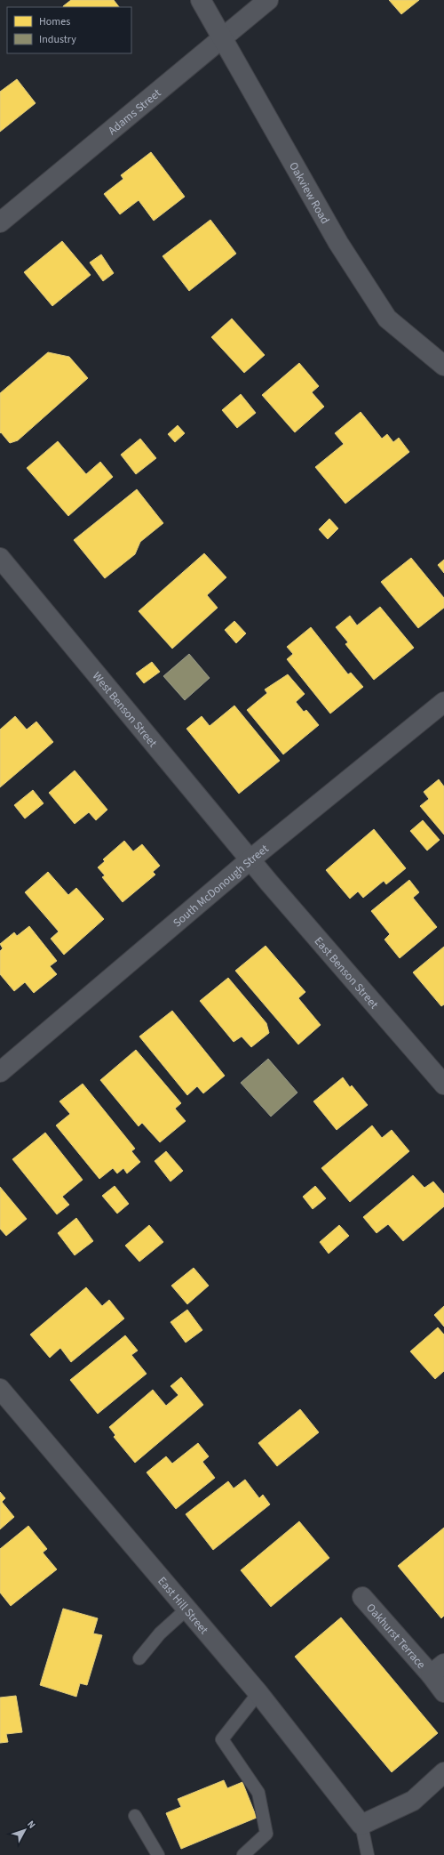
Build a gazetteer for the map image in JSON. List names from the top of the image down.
{
  "streets": {
    "street": [
      "Adams Street",
      "Oakview Road",
      "West Benson Street",
      "South McDonough Street",
      "East Benson Street",
      "East Hill Street",
      "Oakhurst Terrace"
    ]
  },
  "crossings": [
    ["Adams Street", "Oakview Road"],
    ["West Benson Street", "South McDonough Street"],
    ["West Benson Street", "East Benson Street"],
    ["South McDonough Street", "East Benson Street"]
  ],
  "legend": ["Homes", "Industry"],
  "north": "top right"
}
